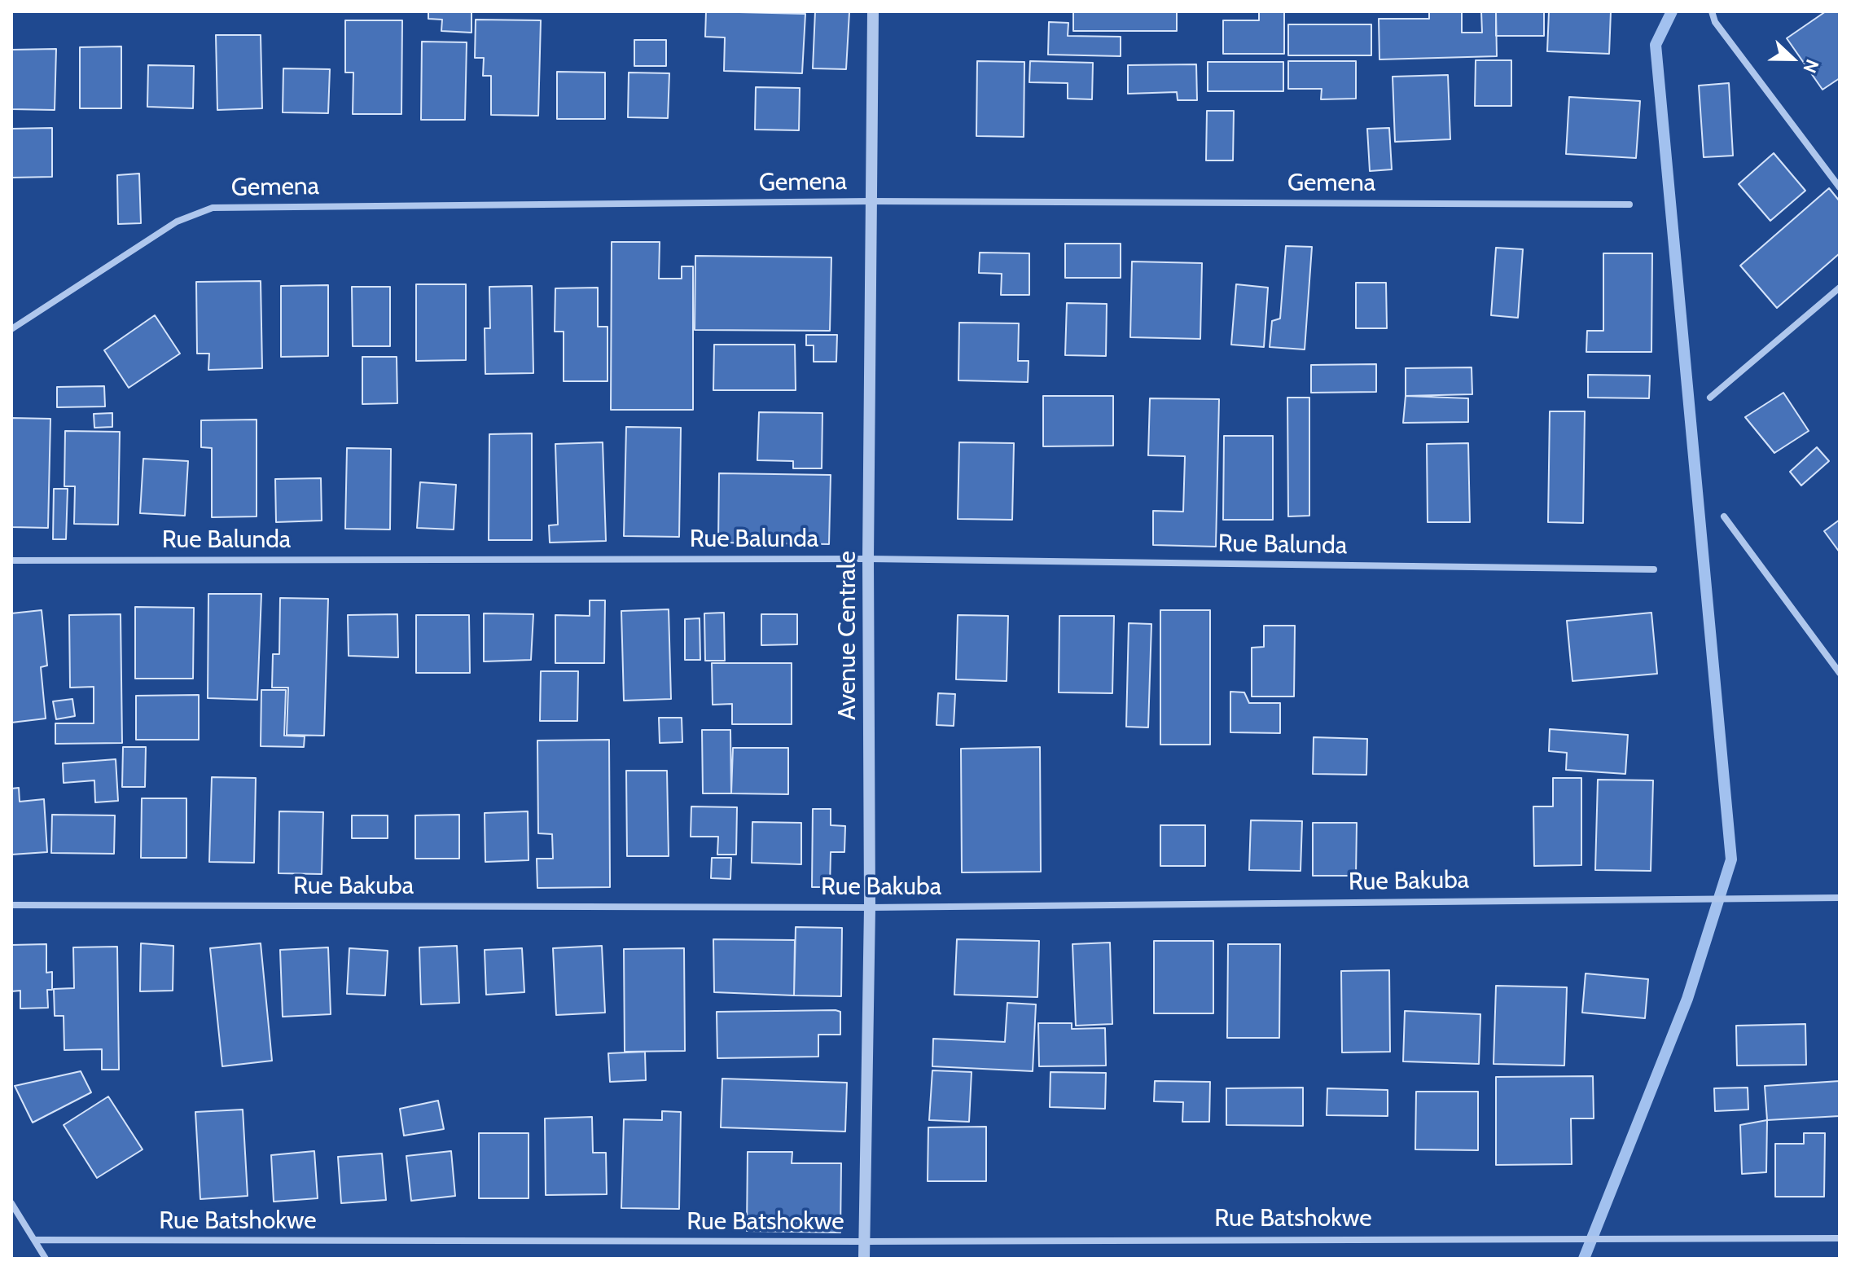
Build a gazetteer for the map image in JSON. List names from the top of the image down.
{
  "streets": {
    "street": [
      "Gemena",
      "Rue Balunda",
      "Avenue Centrale",
      "Rue Bakuba",
      "Rue Batshokwe"
    ]
  },
  "crossings": [
    ["Gemena", "Avenue Centrale"],
    ["Rue Balunda", "Avenue Centrale"],
    ["Avenue Centrale", "Rue Bakuba"],
    ["Avenue Centrale", "Rue Batshokwe"]
  ],
  "north": "right"
}
